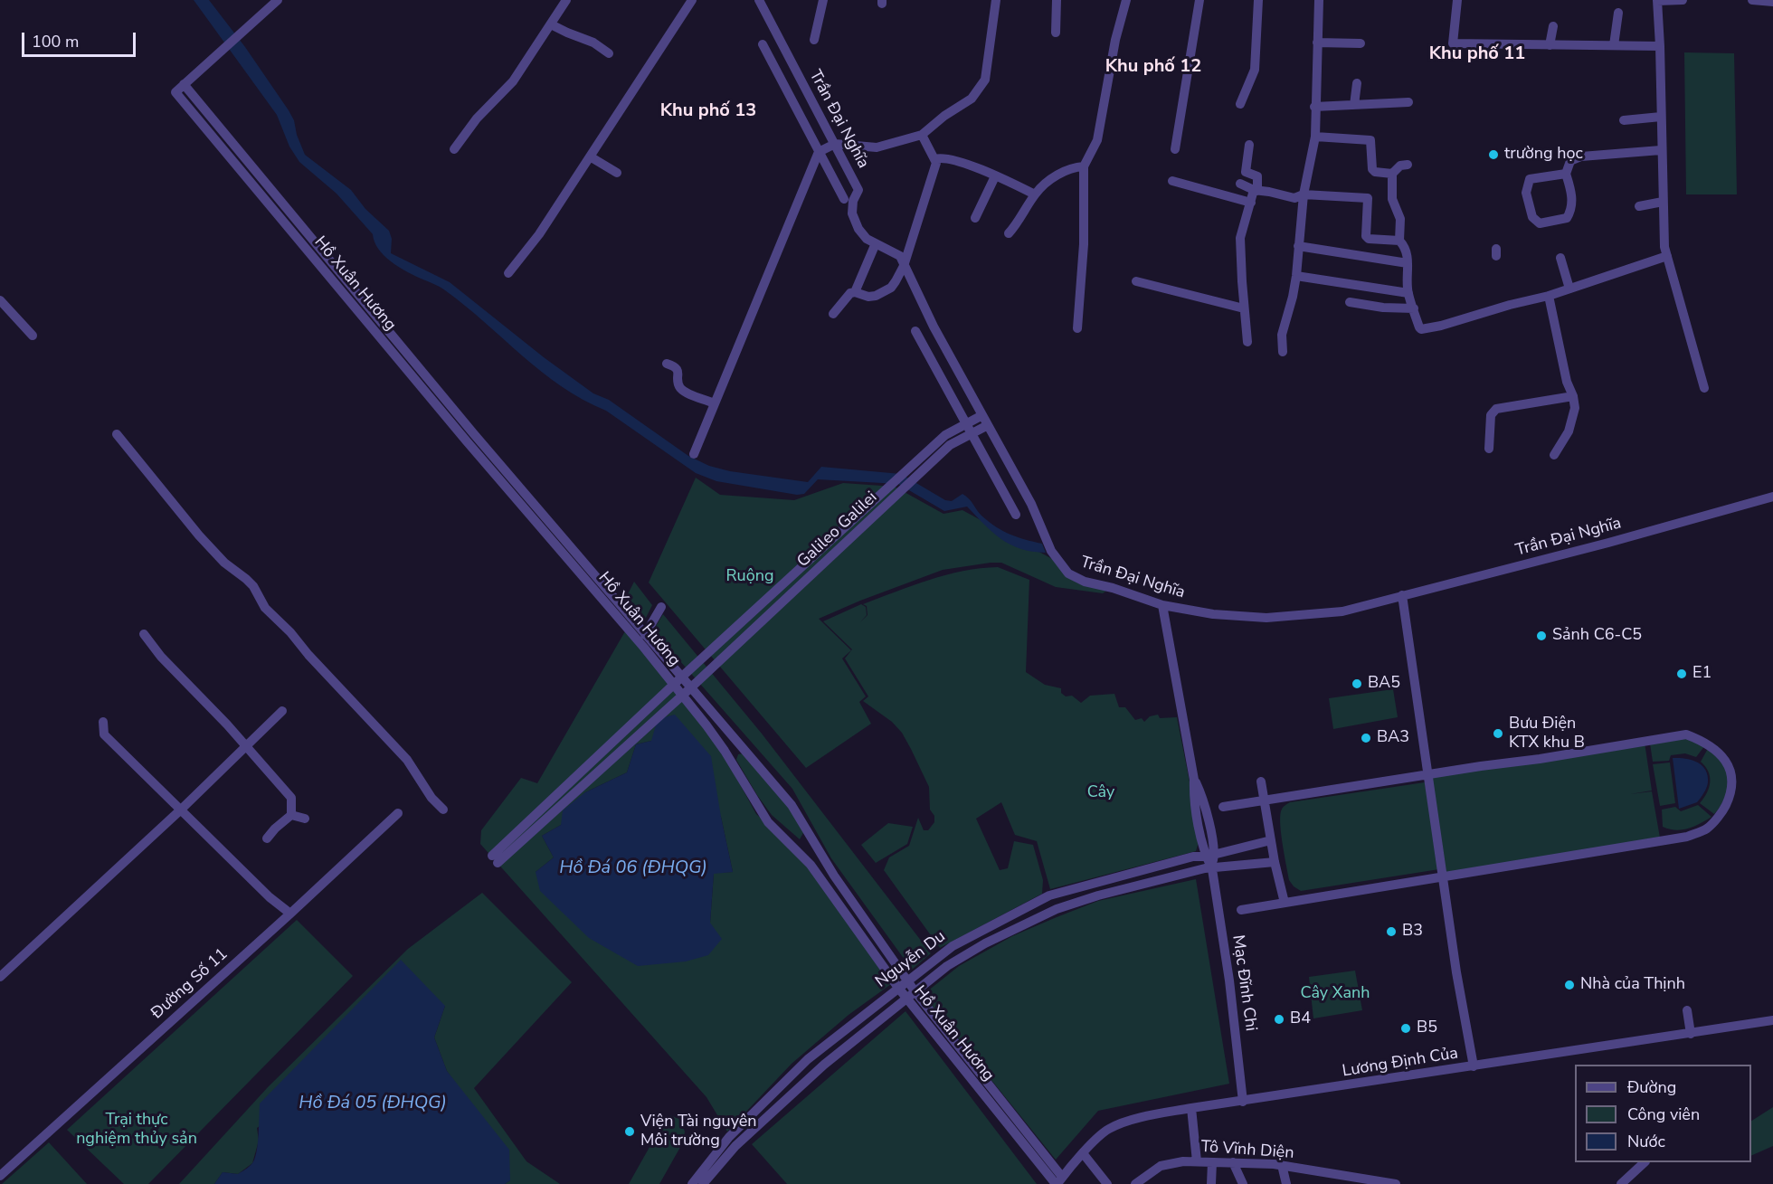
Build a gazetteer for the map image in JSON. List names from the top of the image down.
{
  "streets": {
    "street": [
      "Trần Đại Nghĩa",
      "Hồ Xuân Hương",
      "Galileo Galilei",
      "Nguyễn Du",
      "Mạc Đĩnh Chi",
      "Đường Số 11",
      "Lương Định Của",
      "Tô Vĩnh Diện"
    ]
  },
  "crossings": [
    ["Trần Đại Nghĩa", "Galileo Galilei"],
    ["Trần Đại Nghĩa", "Mạc Đĩnh Chi"],
    ["Hồ Xuân Hương", "Galileo Galilei"],
    ["Hồ Xuân Hương", "Nguyễn Du"],
    ["Hồ Xuân Hương", "Lương Định Của"],
    ["Nguyễn Du", "Mạc Đĩnh Chi"],
    ["Mạc Đĩnh Chi", "Lương Định Của"]
  ],
  "districts": ["Khu phố 11", "Khu phố 12", "Khu phố 13"],
  "water": ["Hồ Đá 06 (ĐHQG)", "Hồ Đá 05 (ĐHQG)"],
  "parks": [
    "Ruộng",
    "Cây",
    "Cây Xanh",
    "Trại thực nghiệm thủy sản"
  ],
  "places": [
    "trường học",
    "Sảnh C6-C5",
    "E1",
    "BA5",
    "Bưu Điện KTX khu B",
    "BA3",
    "B3",
    "Nhà của Thịnh",
    "B4",
    "B5",
    "Viện Tài nguyên Môi trường"
  ],
  "legend": ["Đường", "Công viên", "Nước"],
  "scale_bar": "100 m"
}
